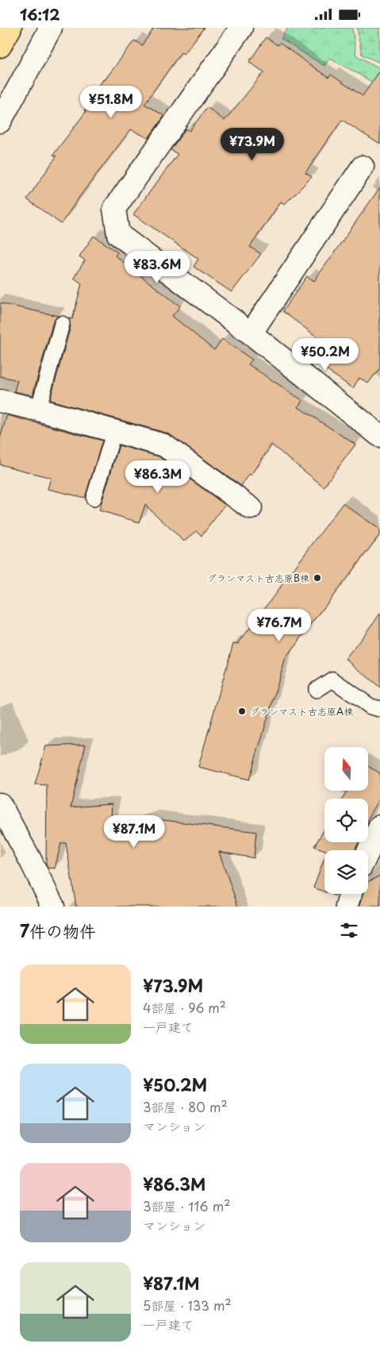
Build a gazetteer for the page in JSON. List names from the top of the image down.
{
  "places": ["グランマスト古志原B棟", "グランマスト古志原A棟"],
  "north": "top",
  "page": {
    "status": "16:12",
    "price": [
      "¥51.8M",
      "¥73.9M",
      "¥83.6M",
      "¥50.2M",
      "¥86.3M",
      "¥76.7M",
      "¥87.1M"
    ],
    "heading": "7件の物件",
    "list": [
      {
        "name": "¥73.9M",
        "note": "4部屋 · 96 m² · 一戸建て"
      },
      {
        "name": "¥50.2M",
        "note": "3部屋 · 80 m² · マンション"
      },
      {
        "name": "¥86.3M",
        "note": "3部屋 · 116 m² · マンション"
      },
      {
        "name": "¥87.1M",
        "note": "5部屋 · 133 m² · 一戸建て"
      }
    ]
  }
}
